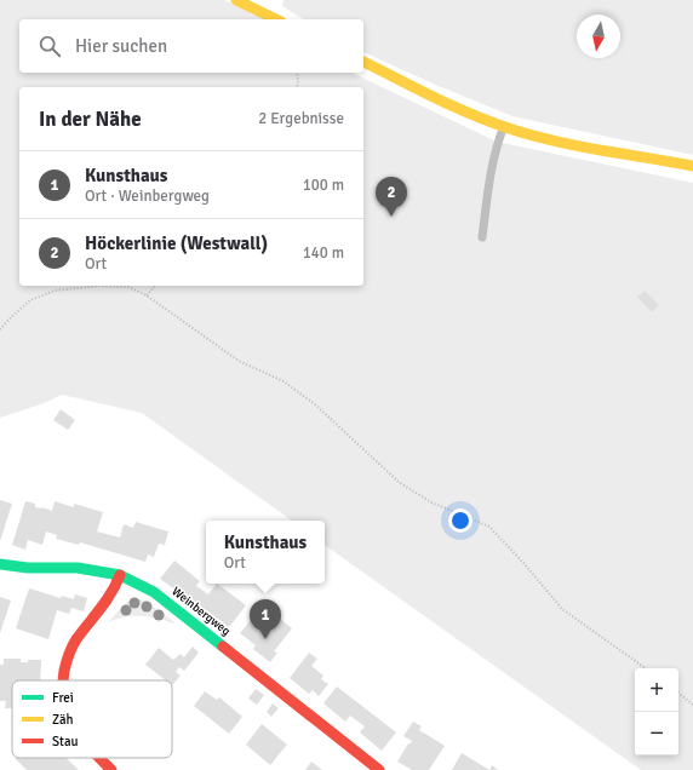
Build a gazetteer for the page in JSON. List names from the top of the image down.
{
  "streets": {
    "street": ["Weinbergweg"]
  },
  "legend": ["Frei", "Zäh", "Stau"],
  "north": "bottom",
  "page": {
    "search": "Hier suchen",
    "heading": ["In der Nähe", "2 Ergebnisse"],
    "list": [
      {
        "mark": "1",
        "name": "Kunsthaus",
        "note": "Ort · Weinbergweg",
        "value": "100 m"
      },
      {
        "mark": "2",
        "name": "Höckerlinie (Westwall)",
        "note": "Ort",
        "value": "140 m"
      }
    ],
    "pins": ["2", "1"],
    "popup": ["Kunsthaus", "Ort"],
    "map_buttons": ["+", "−"]
  }
}
